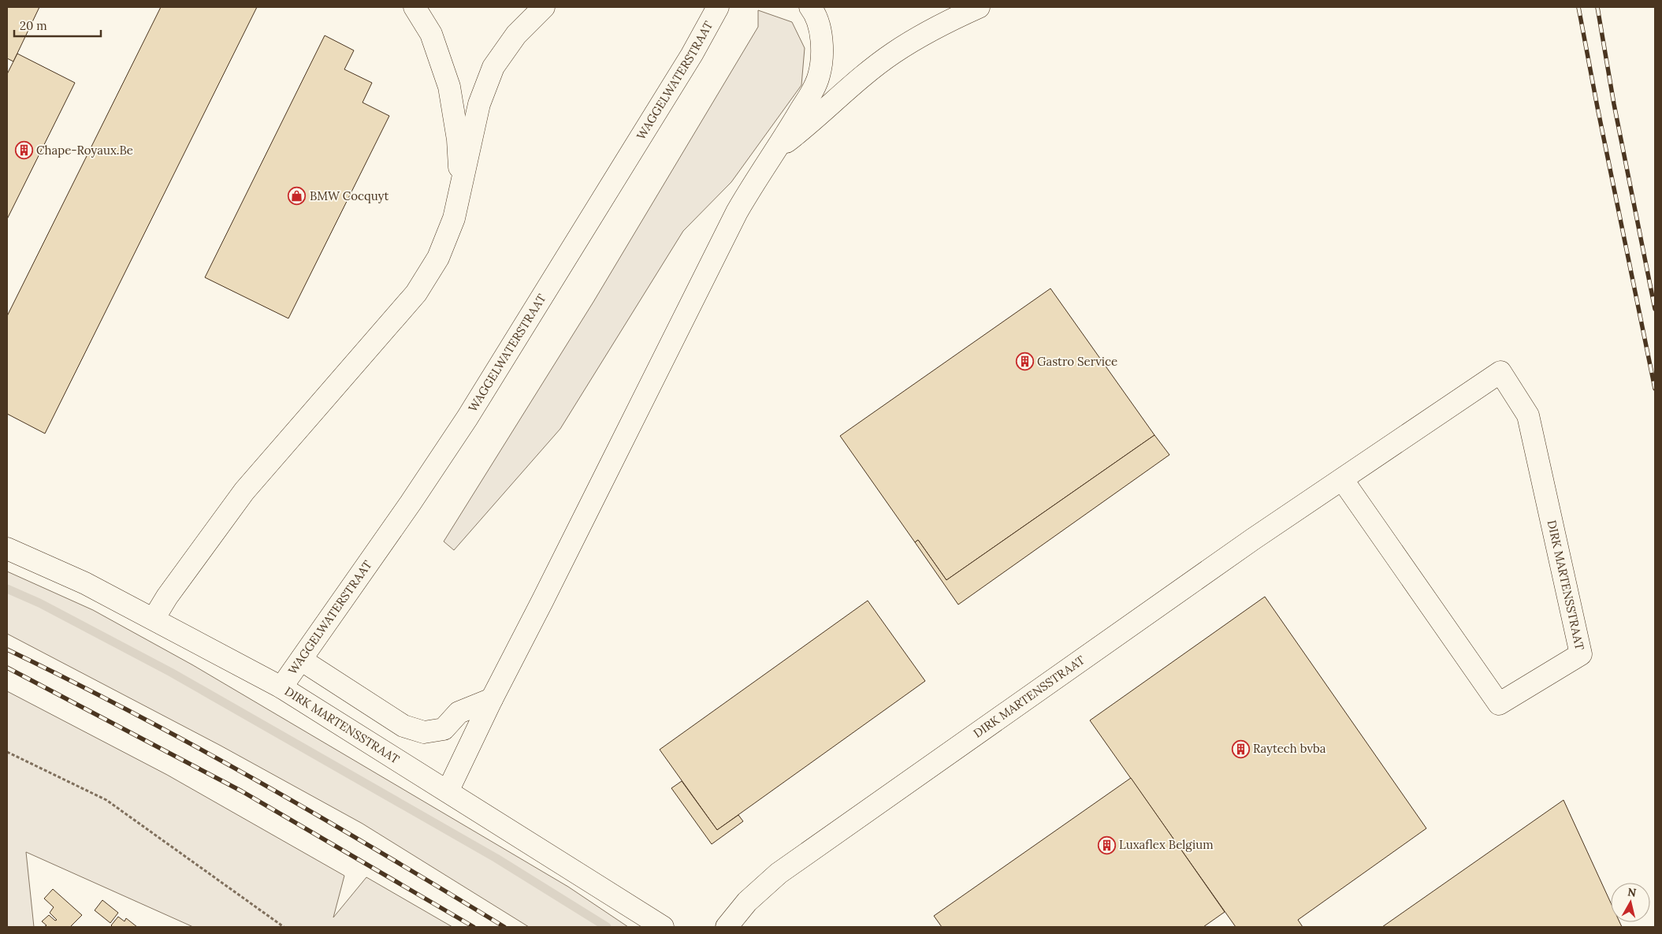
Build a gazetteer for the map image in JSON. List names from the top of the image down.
{
  "streets": {
    "main road": ["WAGGELWATERSTRAAT", "DIRK MARTENSSTRAAT"]
  },
  "crossings": [
    ["WAGGELWATERSTRAAT", "DIRK MARTENSSTRAAT"]
  ],
  "places": {
    "building": [
      "Chape-Royaux.Be",
      "Gastro Service",
      "Raytech bvba",
      "Luxaflex Belgium"
    ],
    "shop": ["BMW Cocquyt"]
  },
  "scale_bar": "20 m",
  "north": "top"
}
